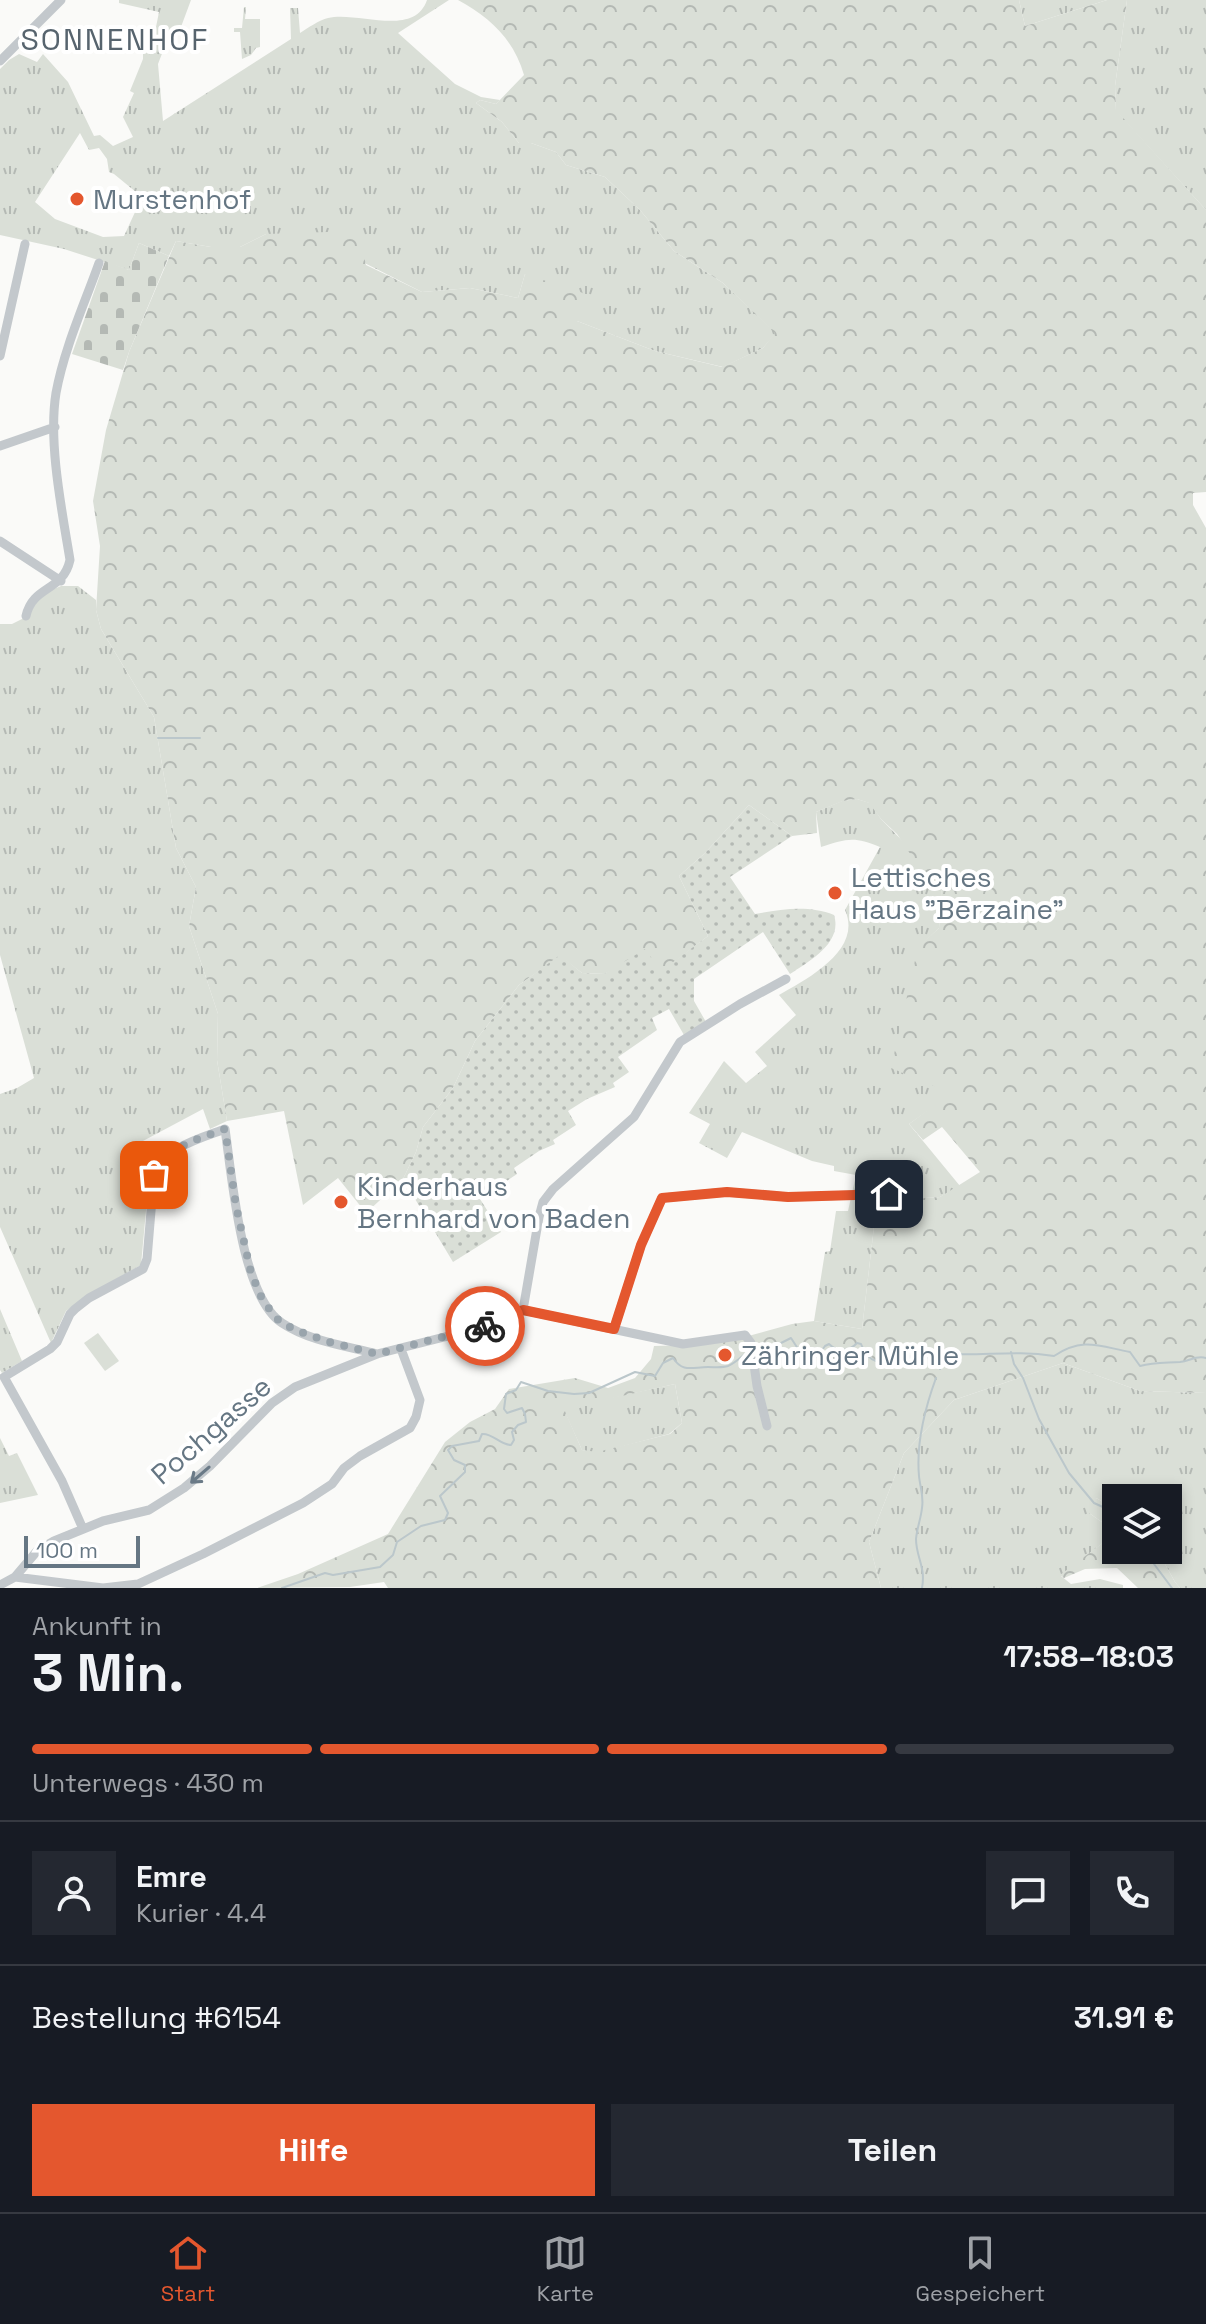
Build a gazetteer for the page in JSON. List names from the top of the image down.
{
  "streets": {
    "street": ["Pochgasse"]
  },
  "one_way": ["Pochgasse"],
  "districts": ["SONNENHOF"],
  "places": [
    "Murstenhof",
    "Lettisches Haus \"Bērzaine\"",
    "Kinderhaus Bernhard von Baden",
    "Zähringer Mühle"
  ],
  "scale_bar": "100 m",
  "page": {
    "scale": "100 m",
    "heading": ["3 Min.", "Ankunft in", "17:58–18:03"],
    "panel": [
      "Emre",
      "Kurier · 4.4",
      "Bestellung #6154",
      "31.91 €"
    ],
    "bar": "Unterwegs · 430 m",
    "buttons": ["Hilfe", "Teilen"],
    "tabs": ["Start", "Karte", "Gespeichert"]
  }
}
